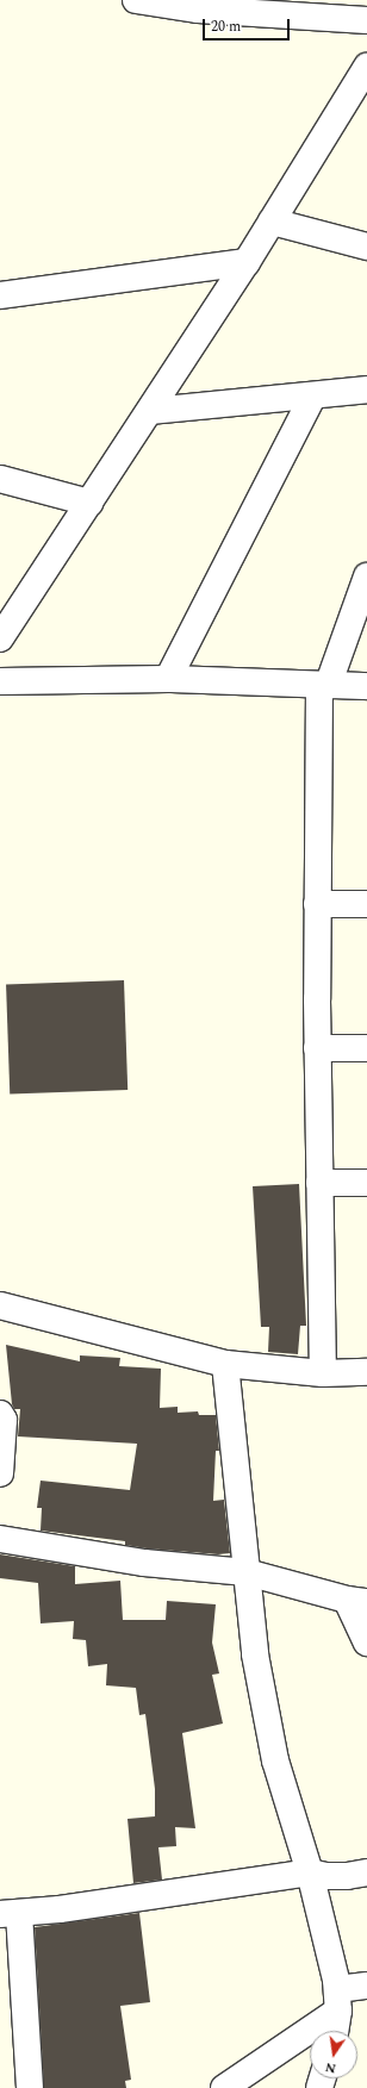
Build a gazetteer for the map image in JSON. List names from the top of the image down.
{
  "scale_bar": "20 m",
  "north": "bottom"
}
